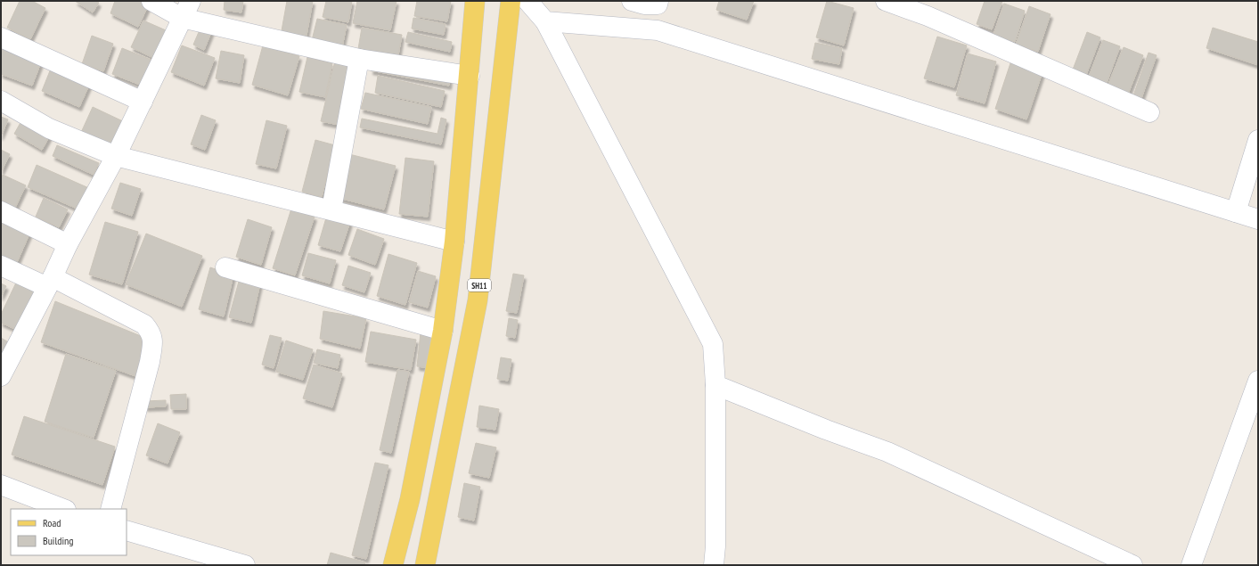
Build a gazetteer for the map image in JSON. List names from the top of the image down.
{
  "streets": {
    "main road": ["SH11"]
  },
  "legend": ["Road", "Building"]
}
